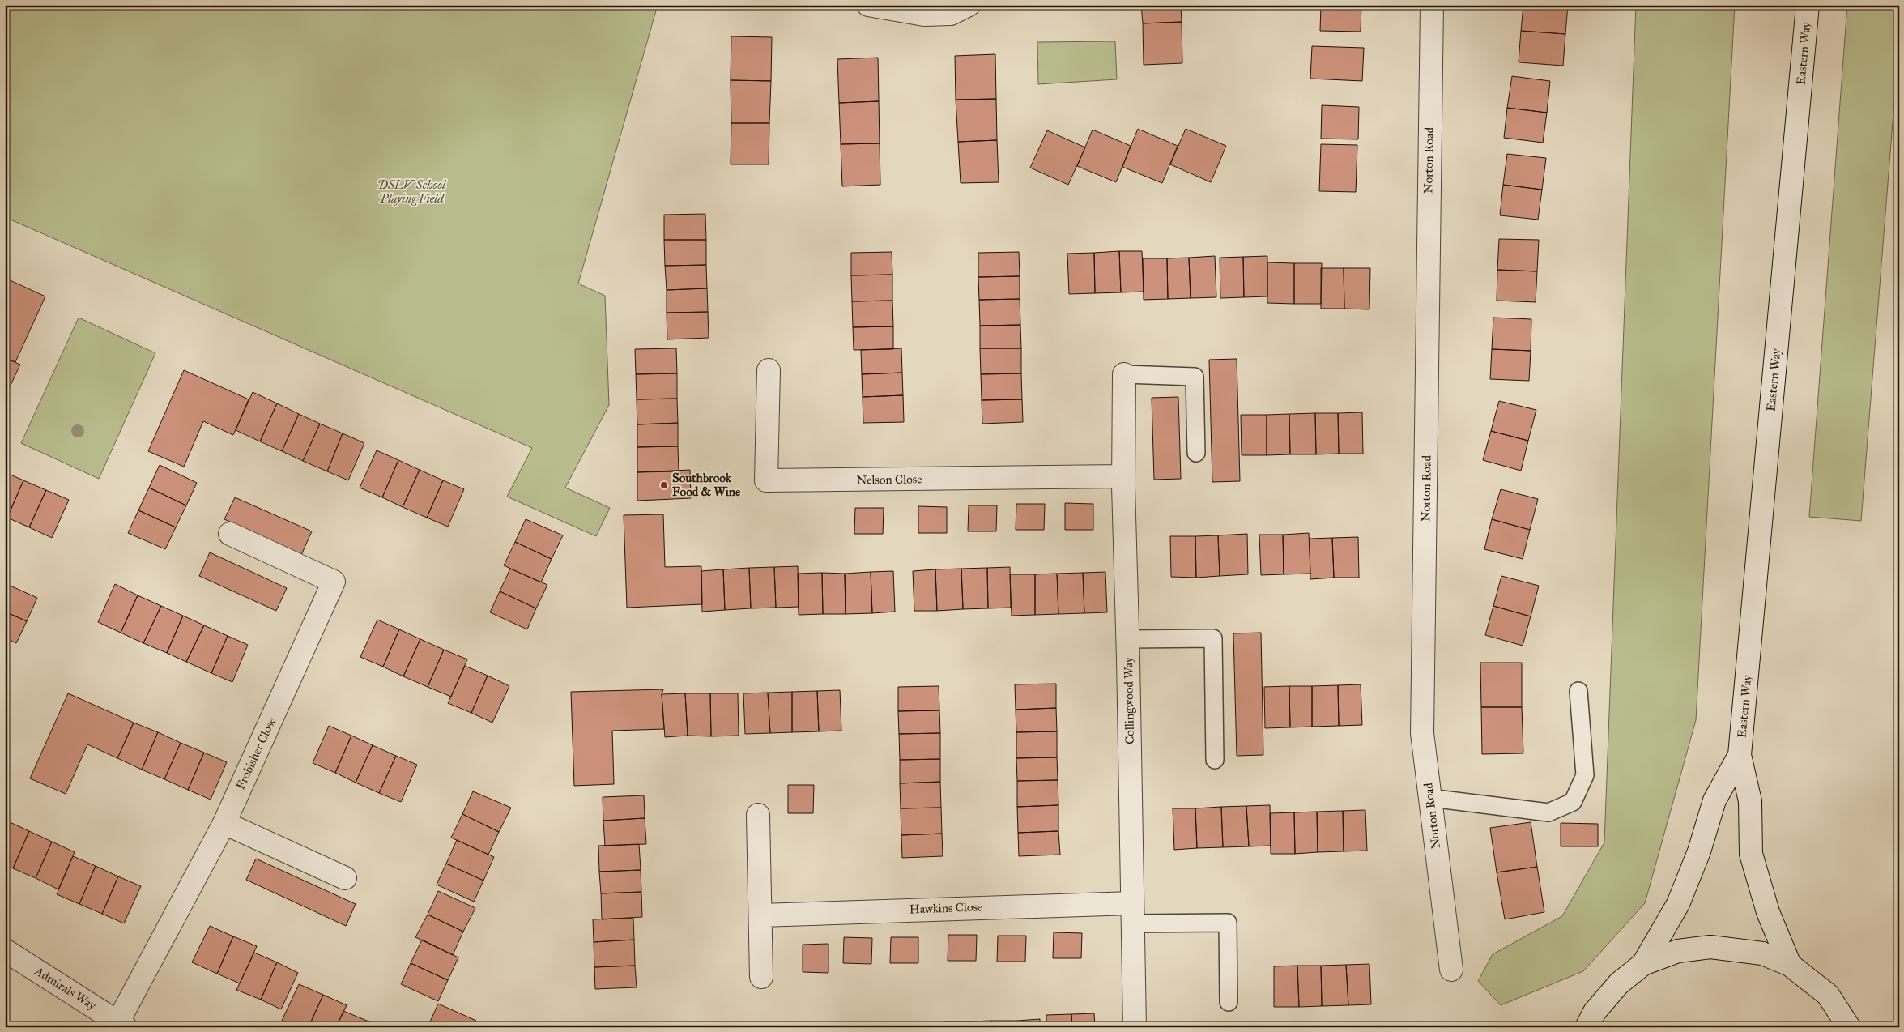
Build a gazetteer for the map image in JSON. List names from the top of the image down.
{
  "streets": {
    "street": [
      "Eastern Way",
      "Norton Road",
      "Nelson Close",
      "Collingwood Way",
      "Frobisher Close",
      "Hawkins Close",
      "Admirals Way"
    ]
  },
  "crossings": [
    ["Nelson Close", "Collingwood Way"],
    ["Collingwood Way", "Hawkins Close"],
    ["Frobisher Close", "Admirals Way"]
  ],
  "parks": ["DSLV School Playing Field"],
  "places": ["Southbrook Food & Wine"]
}
